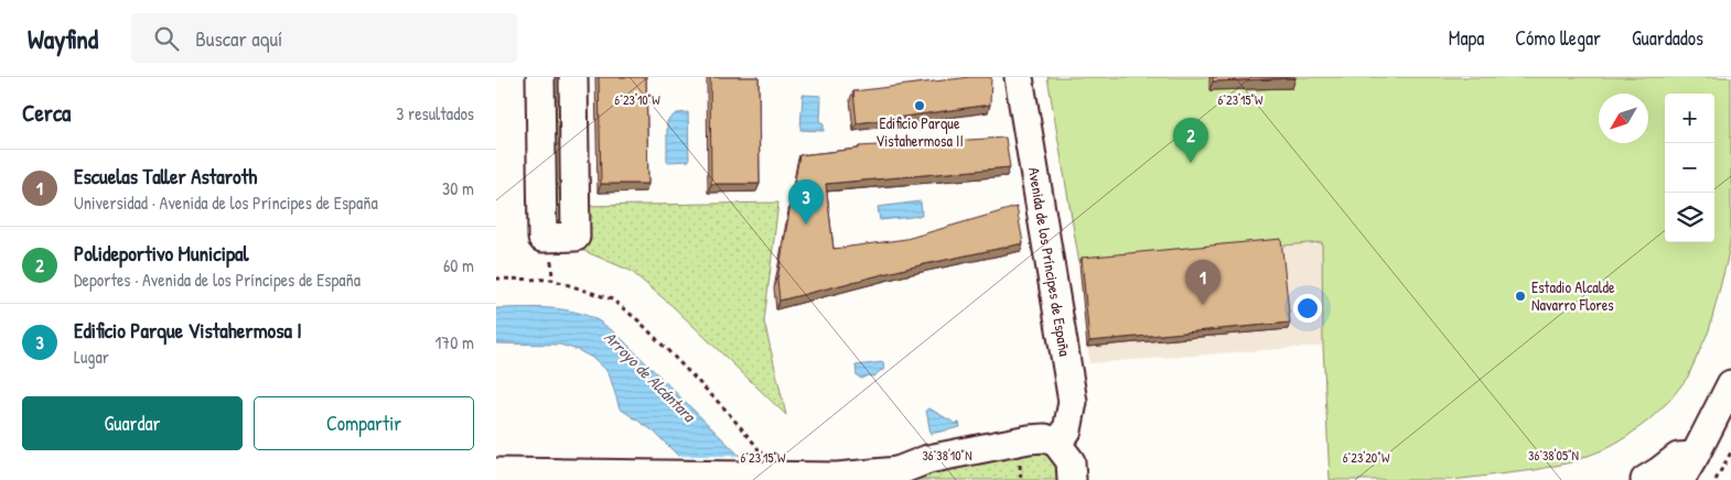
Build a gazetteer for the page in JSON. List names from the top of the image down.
{
  "streets": {
    "street": ["Avenida de los Príncipes de España"]
  },
  "water": ["Arroyo de Alcántara"],
  "places": ["Edificio Parque Vistahermosa II", "Estadio Alcalde Navarro Flores"],
  "north": "bottom left",
  "page": {
    "header": "Wayfind",
    "search": "Buscar aquí",
    "nav": ["Mapa", "Cómo llegar", "Guardados"],
    "heading": ["Cerca", "3 resultados"],
    "map_buttons": ["+", "−"],
    "pins": ["2", "3", "1"],
    "list": [
      {
        "mark": "1",
        "name": "Escuelas Taller Astaroth",
        "note": "Universidad · Avenida de los Príncipes de España",
        "value": "30 m"
      },
      {
        "mark": "2",
        "name": "Polideportivo Municipal",
        "note": "Deportes · Avenida de los Príncipes de España",
        "value": "60 m"
      },
      {
        "mark": "3",
        "name": "Edificio Parque Vistahermosa I",
        "note": "Lugar",
        "value": "170 m"
      }
    ],
    "buttons": ["Guardar", "Compartir"]
  },
  "coordinates": [
    "6°23'10\"W",
    "6°23'15\"W",
    "36°38'10\"N",
    "36°38'05\"N",
    "6°23'20\"W"
  ]
}
